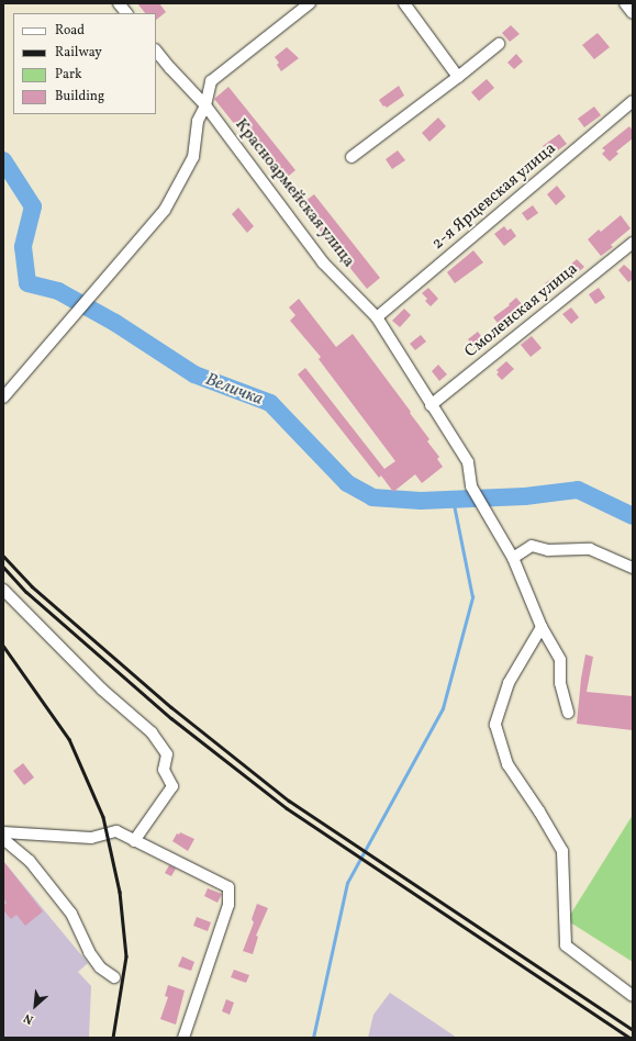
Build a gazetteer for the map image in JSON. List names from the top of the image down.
{
  "streets": {
    "street": ["Красноармейская улица", "2-я Ярцевская улица", "Смоленская улица"]
  },
  "crossings": [
    ["Красноармейская улица", "2-я Ярцевская улица"],
    ["Красноармейская улица", "Смоленская улица"]
  ],
  "water": ["Величка"],
  "legend": [
    "Road",
    "Railway",
    "Park",
    "Building"
  ],
  "north": "bottom left"
}
